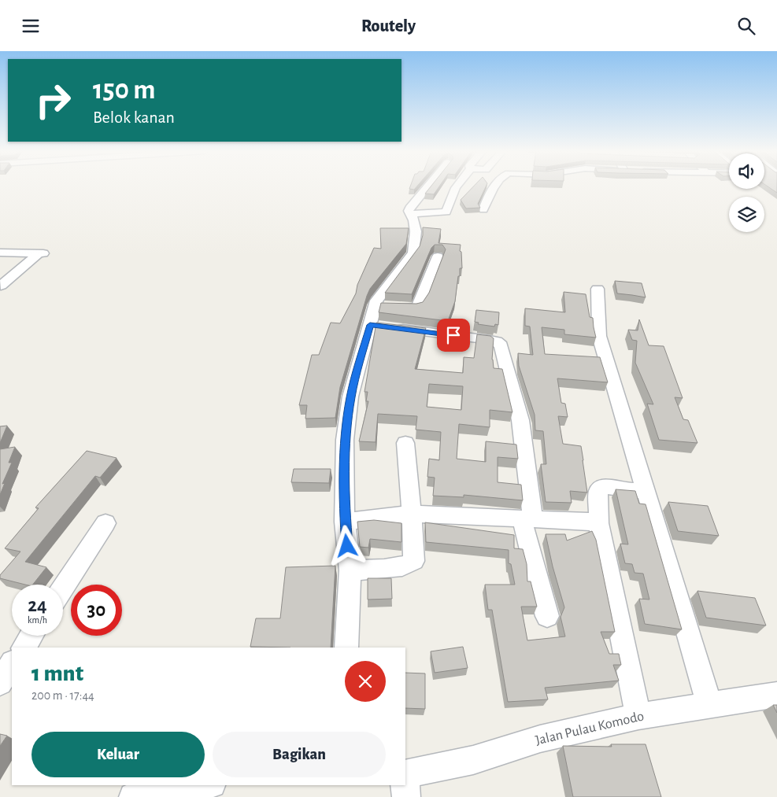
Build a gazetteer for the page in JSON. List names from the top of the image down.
{
  "streets": {
    "street": ["Jalan Pulau Komodo"]
  },
  "page": {
    "header": "Routely",
    "turn": ["150 m", "Belok kanan"],
    "speed": "24 km/h",
    "limit": "30",
    "heading": ["1 mnt", "200 m · 17:44"],
    "buttons": ["Keluar", "Bagikan"]
  }
}
